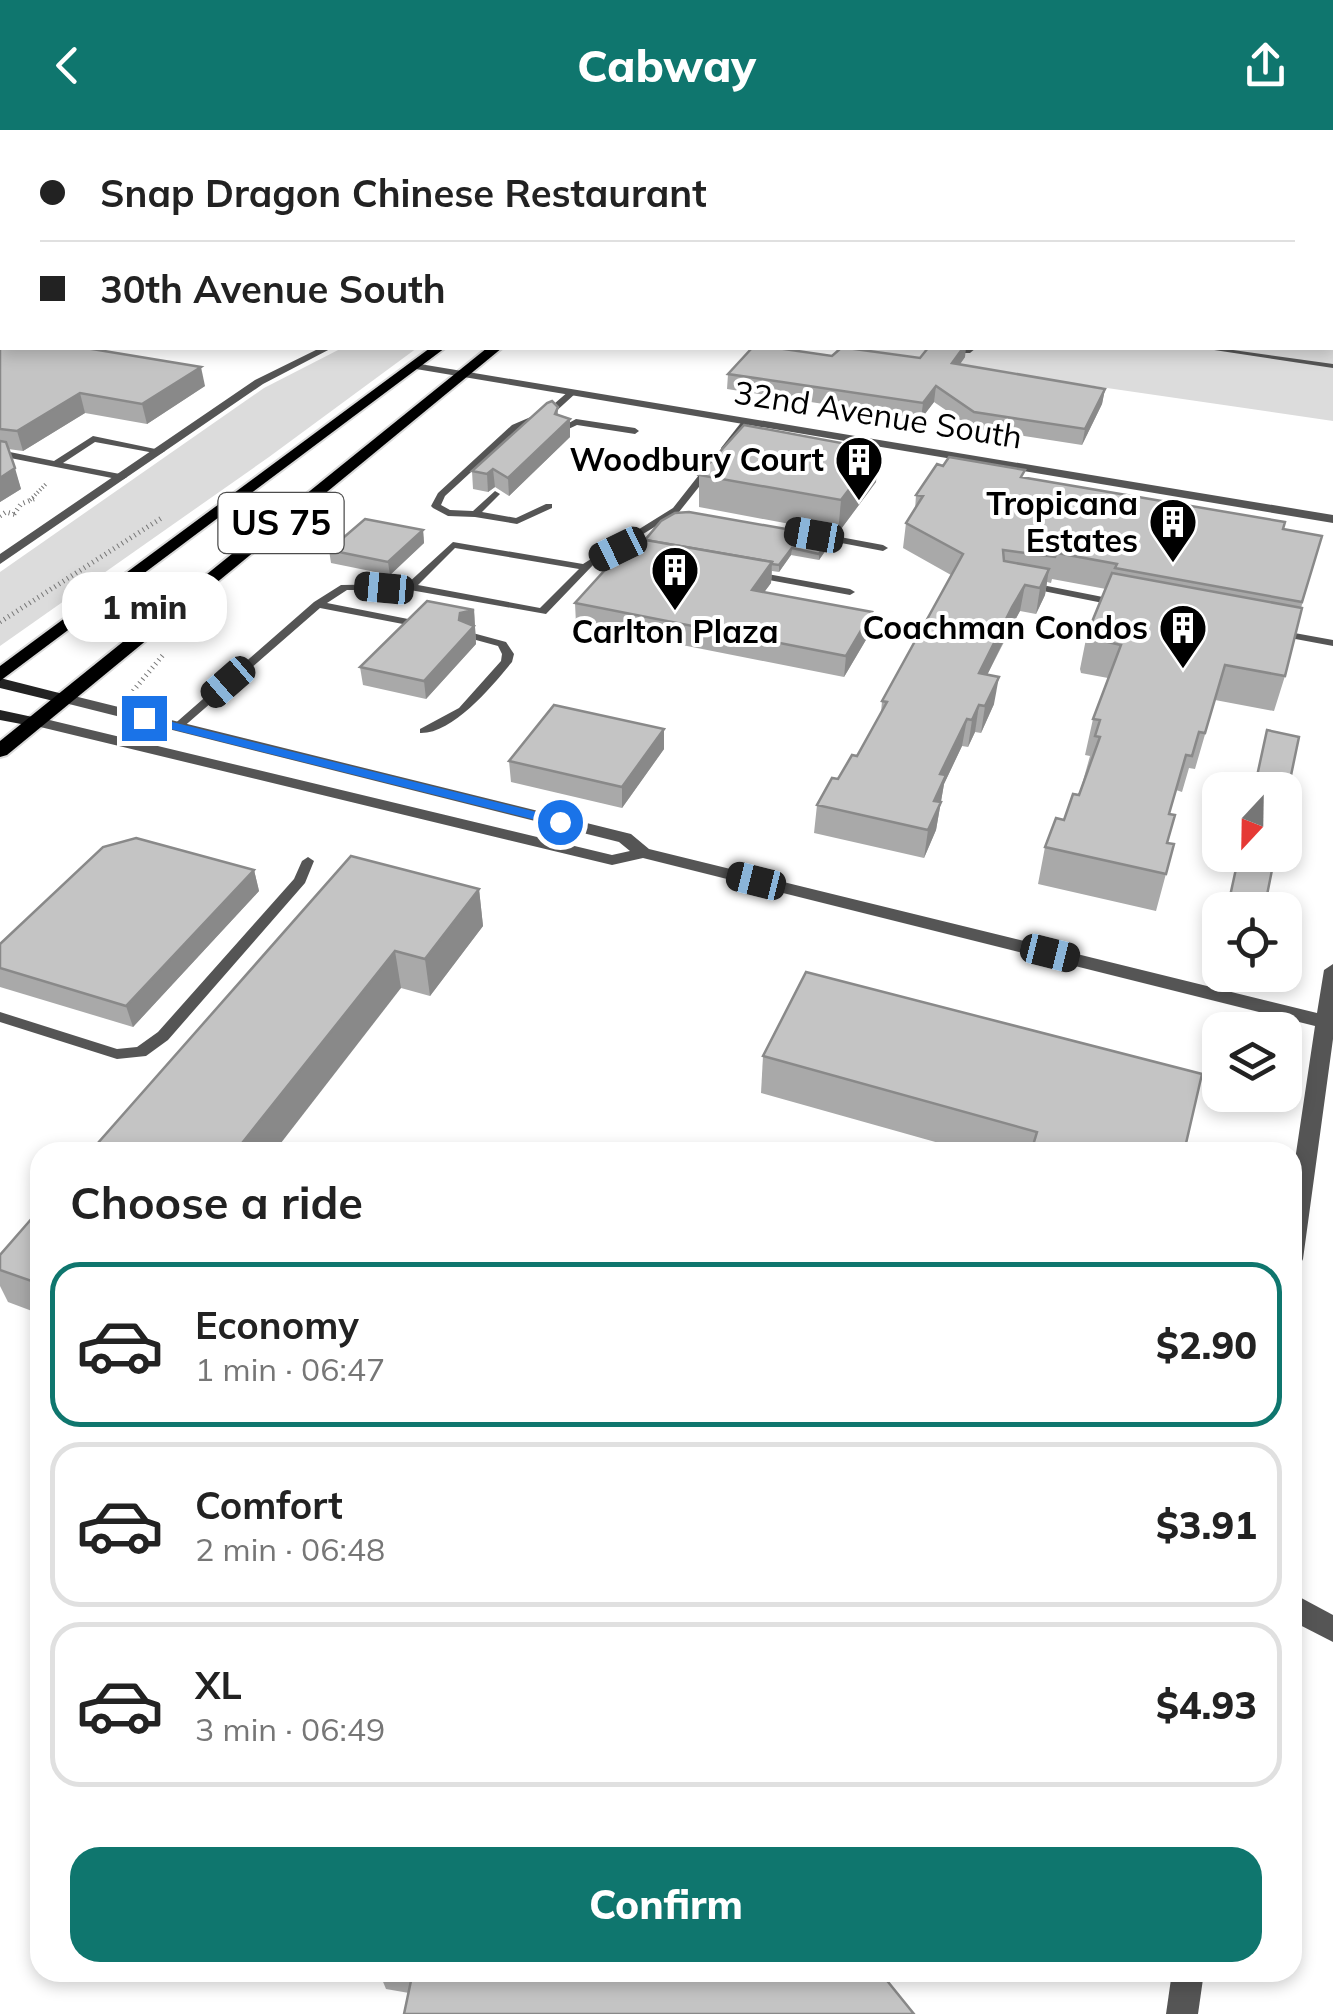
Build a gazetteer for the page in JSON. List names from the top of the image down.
{
  "streets": {
    "main road": ["US 75"],
    "street": ["32nd Avenue South"]
  },
  "crossings": [
    ["32nd Avenue South", "US 75"]
  ],
  "places": {
    "building": [
      "Woodbury Court",
      "Tropicana Estates",
      "Carlton Plaza",
      "Coachman Condos"
    ]
  },
  "north": "bottom",
  "page": {
    "header": "Cabway",
    "banner": ["Snap Dragon Chinese Restaurant", "30th Avenue South"],
    "bubble": "1 min",
    "heading": "Choose a ride",
    "list": [
      {
        "name": "Economy",
        "note": "1 min · 06:47",
        "value": "$2.90"
      },
      {
        "name": "Comfort",
        "note": "2 min · 06:48",
        "value": "$3.91"
      },
      {
        "name": "XL",
        "note": "3 min · 06:49",
        "value": "$4.93"
      }
    ],
    "buttons": "Confirm"
  }
}
